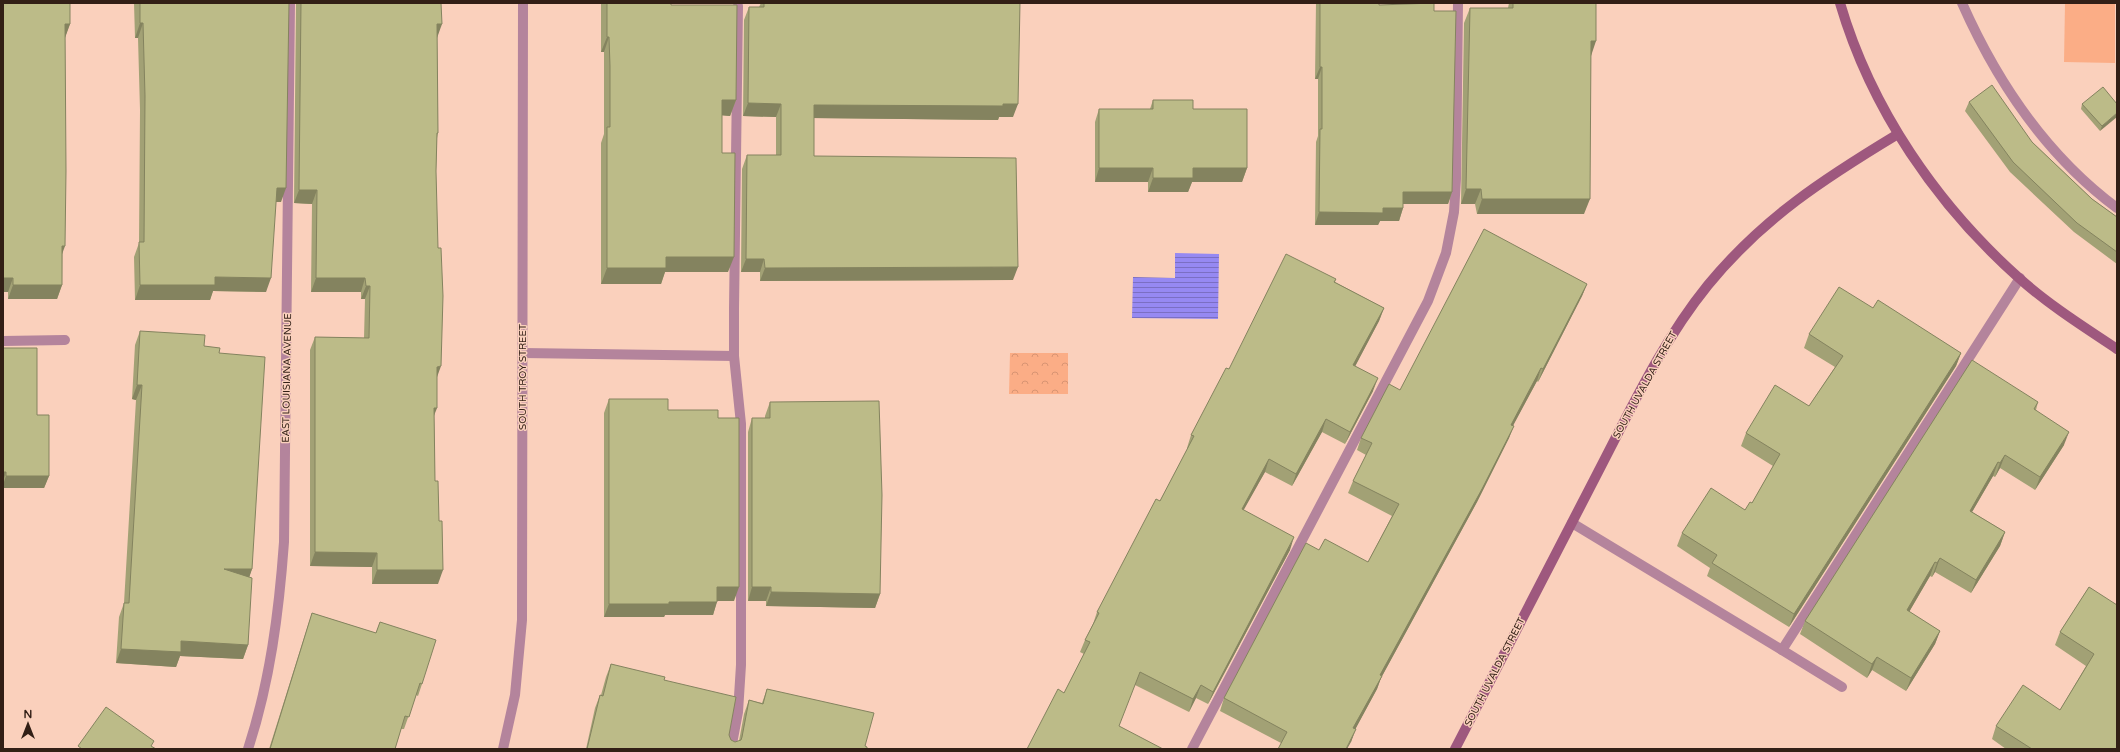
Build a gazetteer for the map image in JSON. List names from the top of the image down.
{
  "streets": {
    "street": ["SOUTH TROY STREET", "EAST LOUISIANA AVENUE", "SOUTH UVALDA STREET"]
  },
  "north": "top"
}
